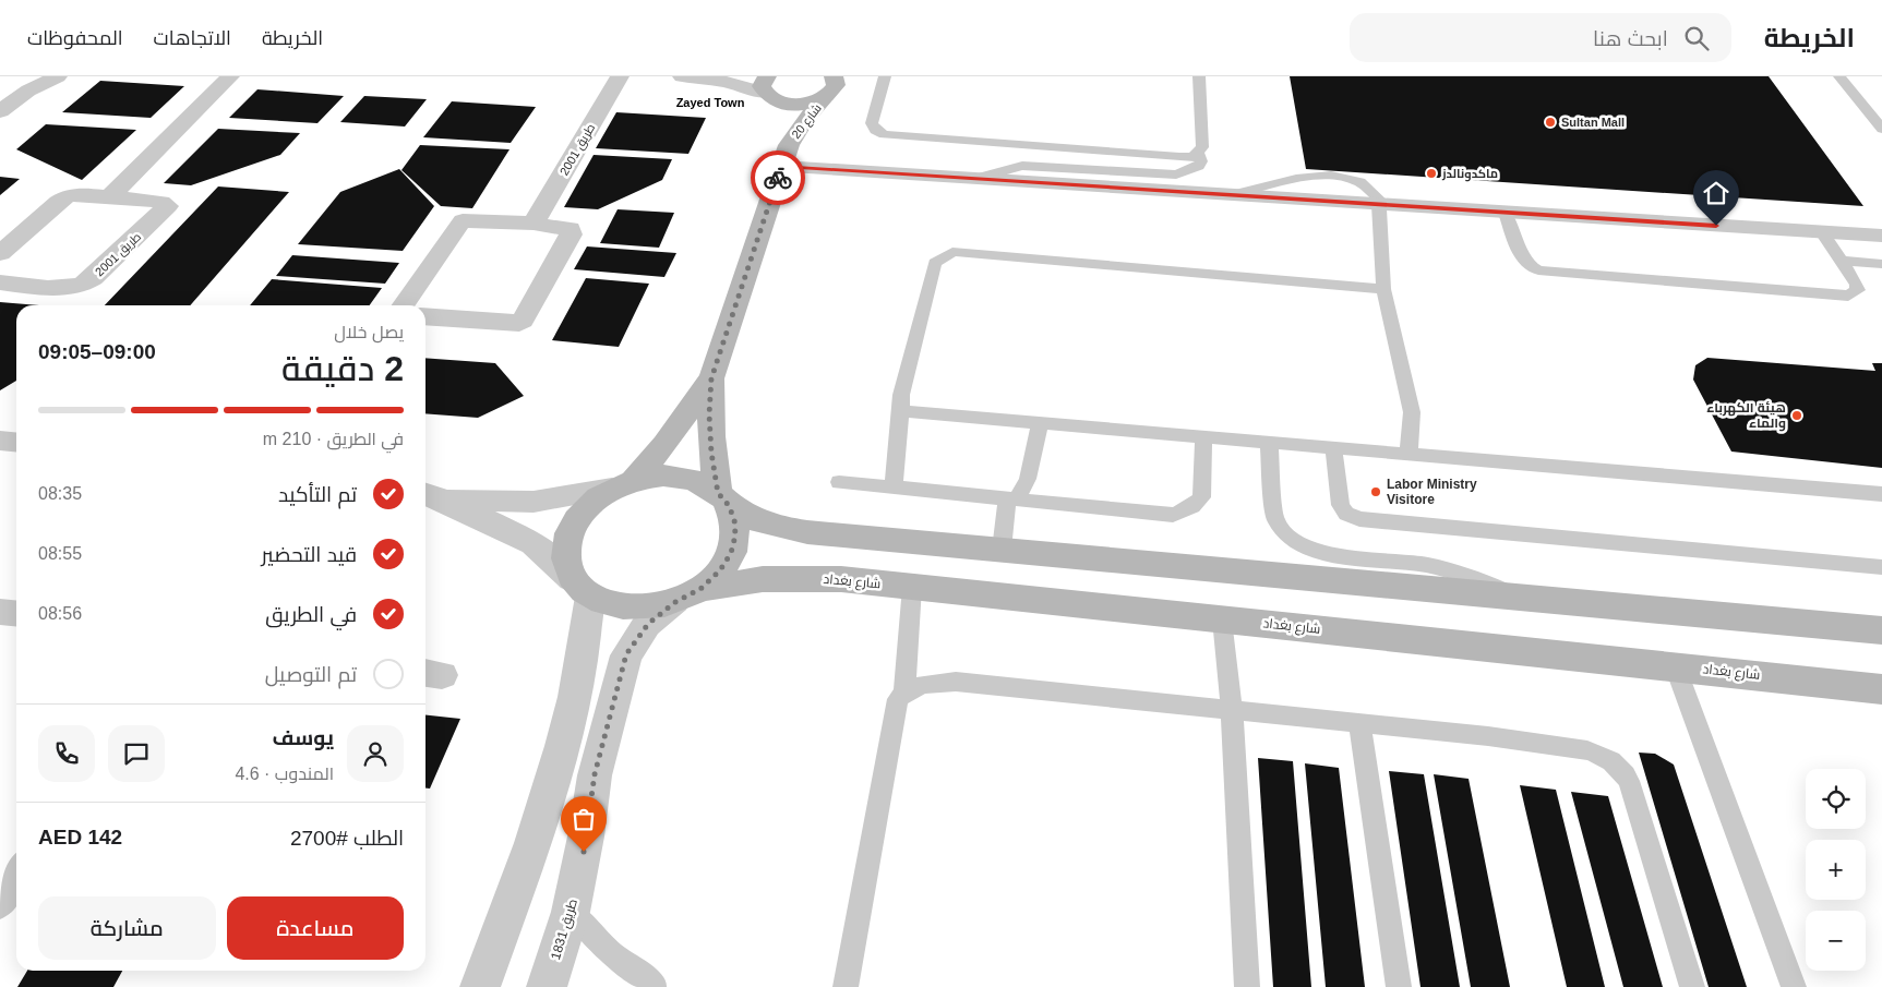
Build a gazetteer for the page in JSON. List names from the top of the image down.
{
  "streets": {
    "main road": ["شارع 20", "شارع بغداد"],
    "street": ["طريق 2001", "طريق 1831"]
  },
  "crossings": [
    ["شارع بغداد", "طريق 1831"]
  ],
  "districts": ["Zayed Town"],
  "places": [
    "Sultan Mall",
    "ماكدونالدز",
    "هيئة الكهرباء والماء",
    "Labor Ministry Visitore"
  ],
  "page": {
    "header": "الخريطة",
    "search": "ابحث هنا",
    "nav": ["الخريطة", "الاتجاهات", "المحفوظات"],
    "heading": ["2 دقيقة", "يصل خلال", "09:00–09:05"],
    "panel": [
      "يوسف",
      "المندوب · 4.6",
      "الطلب #2700",
      "AED 142"
    ],
    "bar": "في الطريق · 210 m",
    "list": [
      ["تم التأكيد", "08:35"],
      ["قيد التحضير", "08:55"],
      ["في الطريق", "08:56"],
      "تم التوصيل"
    ],
    "map_buttons": ["+", "−"],
    "buttons": ["مساعدة", "مشاركة"]
  }
}
